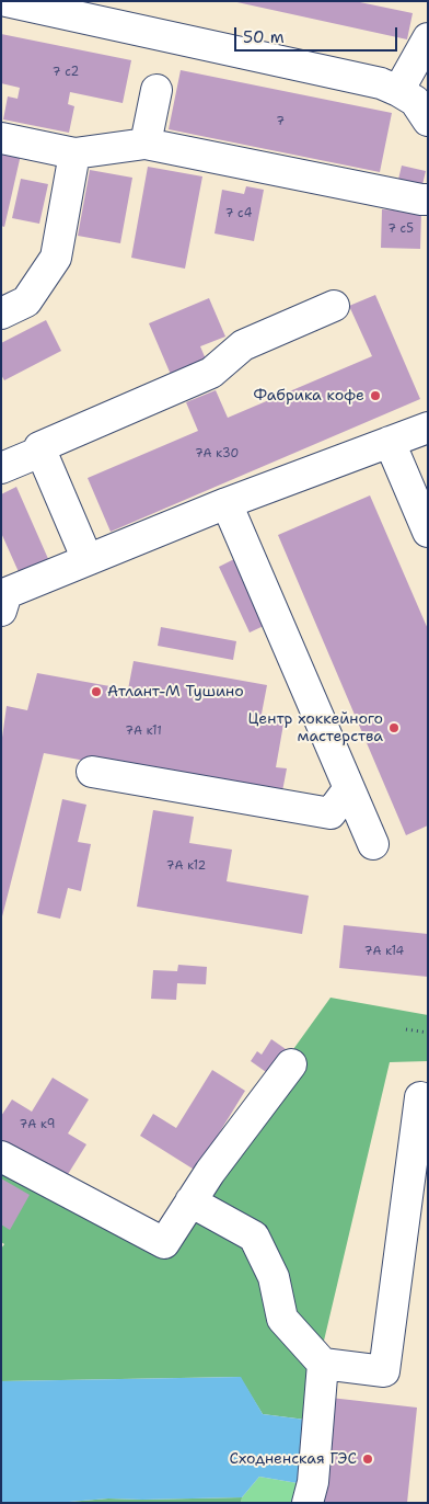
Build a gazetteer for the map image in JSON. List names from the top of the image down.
{
  "places": [
    "Фабрика кофе",
    "Атлант-М Тушино",
    "Центр хоккейного мастерства",
    "Сходненская ГЭС"
  ],
  "house_numbers": [
    "7 с2",
    "7",
    "7 с4",
    "7 с5",
    "7А к30",
    "7А к11",
    "7А к12",
    "7А к14",
    "7А к9"
  ],
  "scale_bar": "50 m"
}
